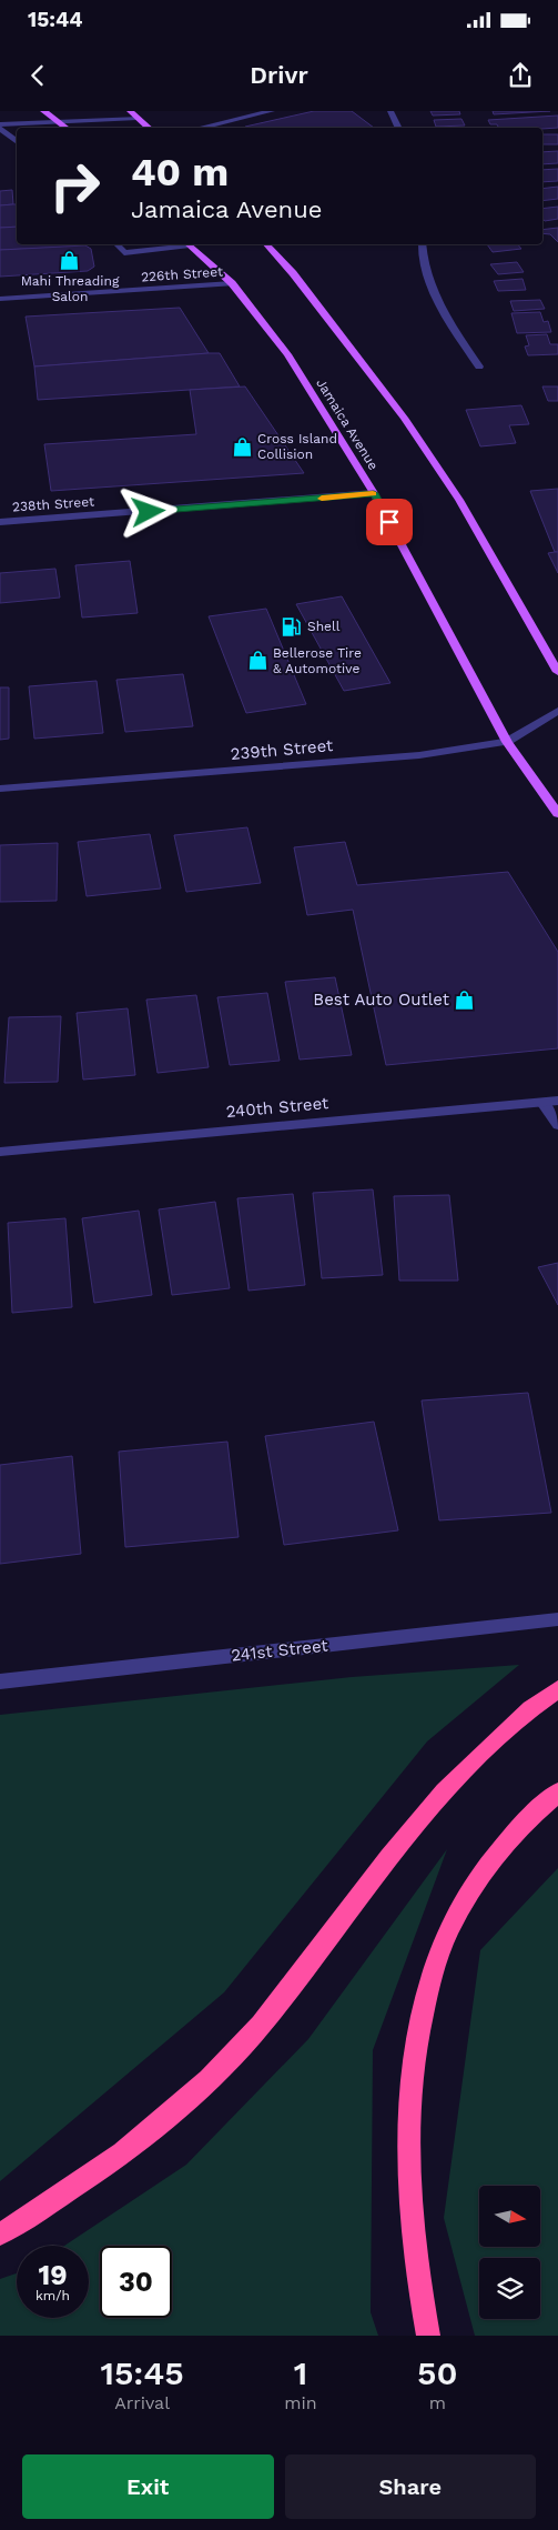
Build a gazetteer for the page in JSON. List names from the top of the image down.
{
  "streets": {
    "main road": ["Jamaica Avenue"],
    "street": [
      "226th Street",
      "238th Street",
      "239th Street",
      "240th Street",
      "241st Street"
    ]
  },
  "crossings": [
    ["226th Street", "Jamaica Avenue"],
    ["Jamaica Avenue", "238th Street"],
    ["Jamaica Avenue", "239th Street"]
  ],
  "places": {
    "shop": [
      "Mahi Threading Salon",
      "Cross Island Collision",
      "Bellerose Tire & Automotive",
      "Best Auto Outlet"
    ],
    "fuel station": ["Shell"]
  },
  "north": "right",
  "page": {
    "status": "15:44",
    "header": "Drivr",
    "turn": ["40 m", "Jamaica Avenue"],
    "speed": "19 km/h",
    "limit": "30",
    "eta": [
      "15:45",
      "Arrival",
      "1",
      "min",
      "50",
      "m"
    ],
    "buttons": ["Exit", "Share"]
  }
}
